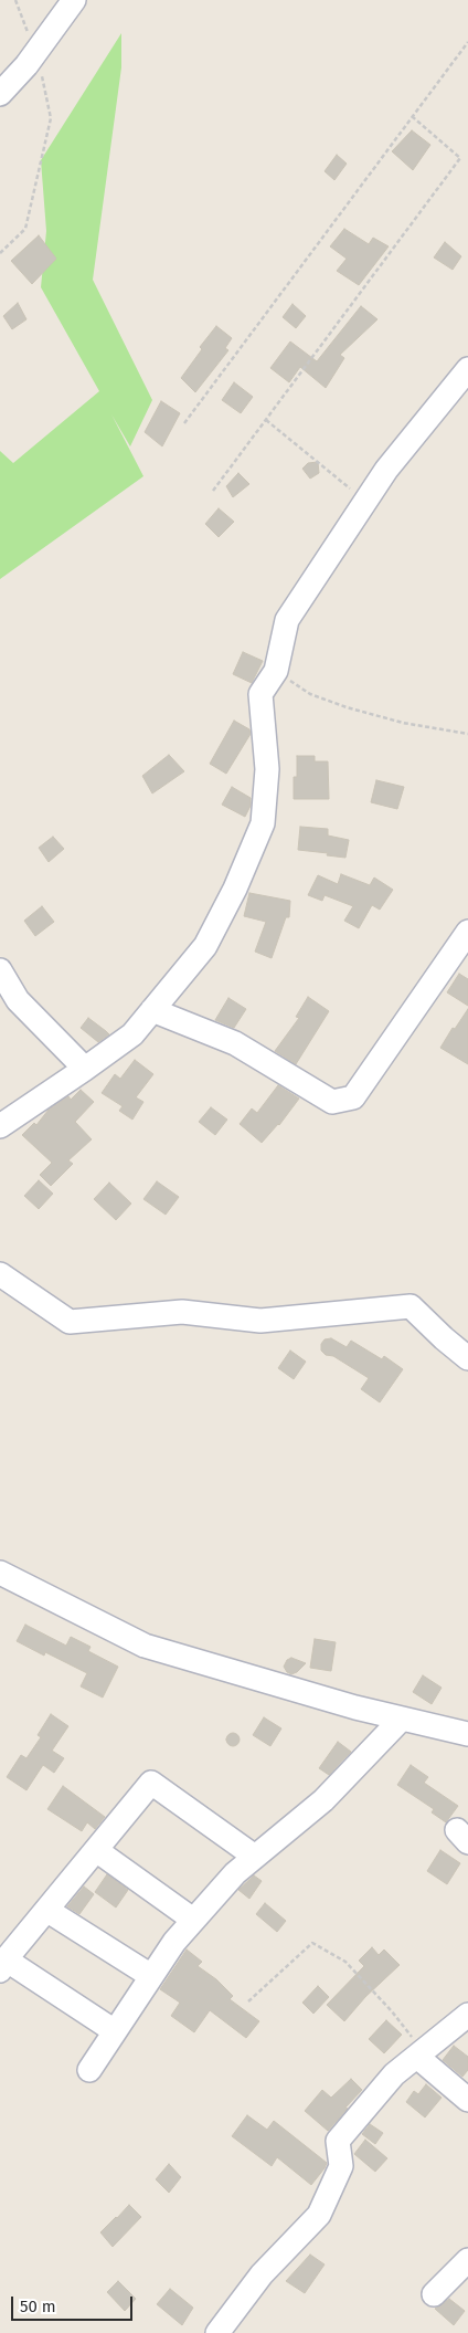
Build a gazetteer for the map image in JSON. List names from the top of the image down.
{
  "scale_bar": "50 m"
}
